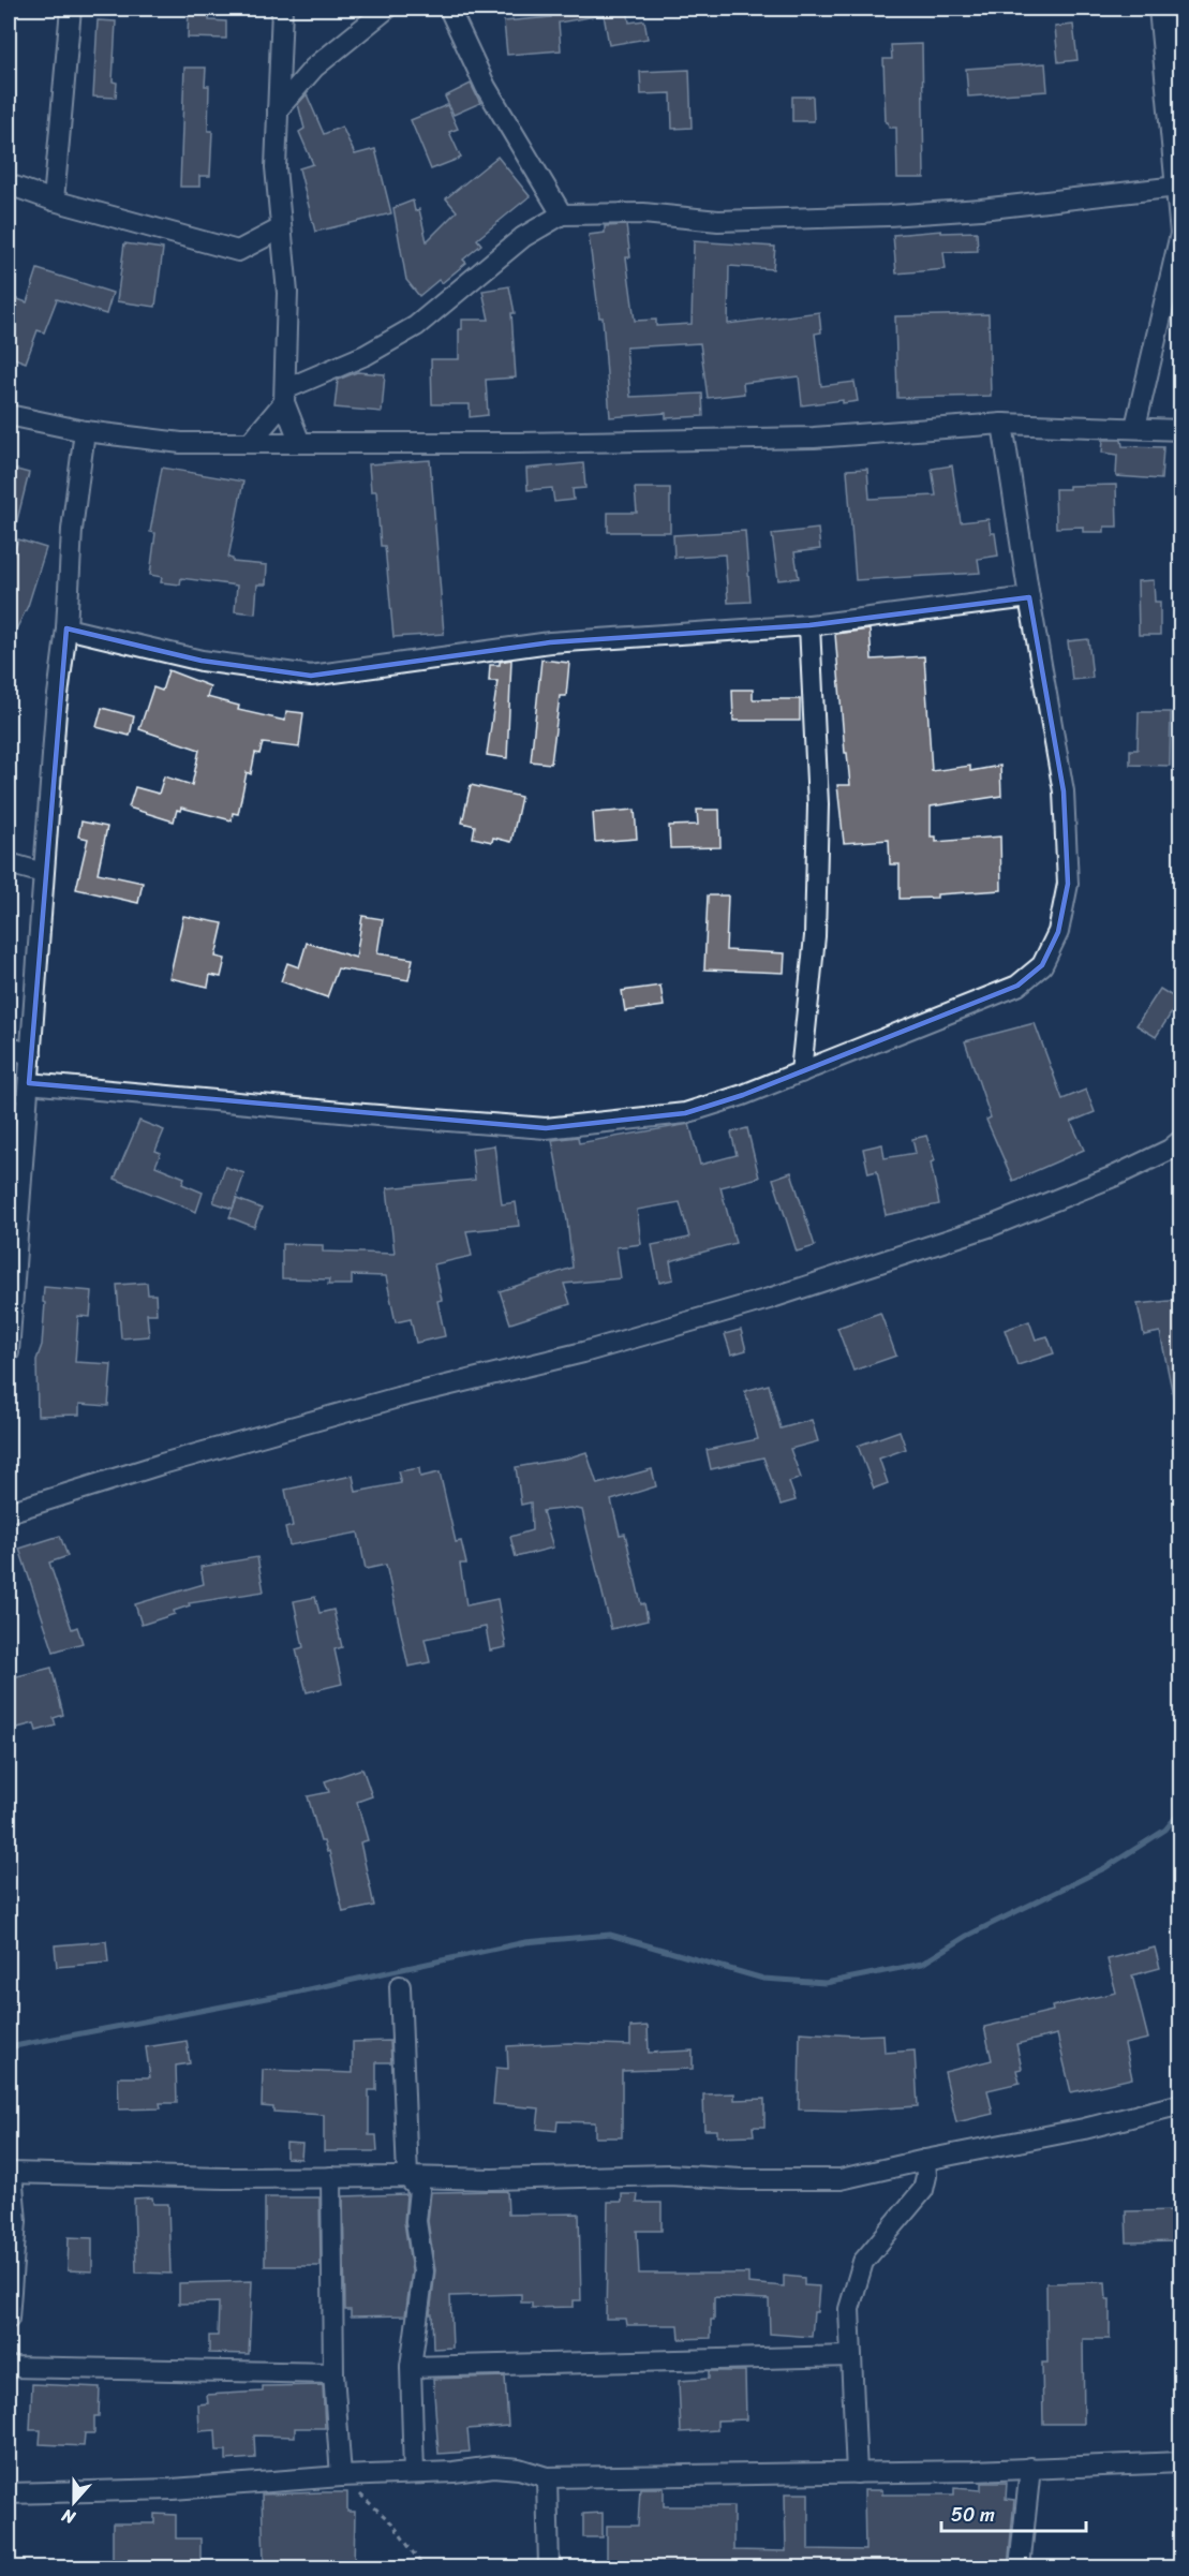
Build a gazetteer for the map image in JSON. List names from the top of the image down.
{
  "scale_bar": "50 m",
  "north": "bottom"
}
